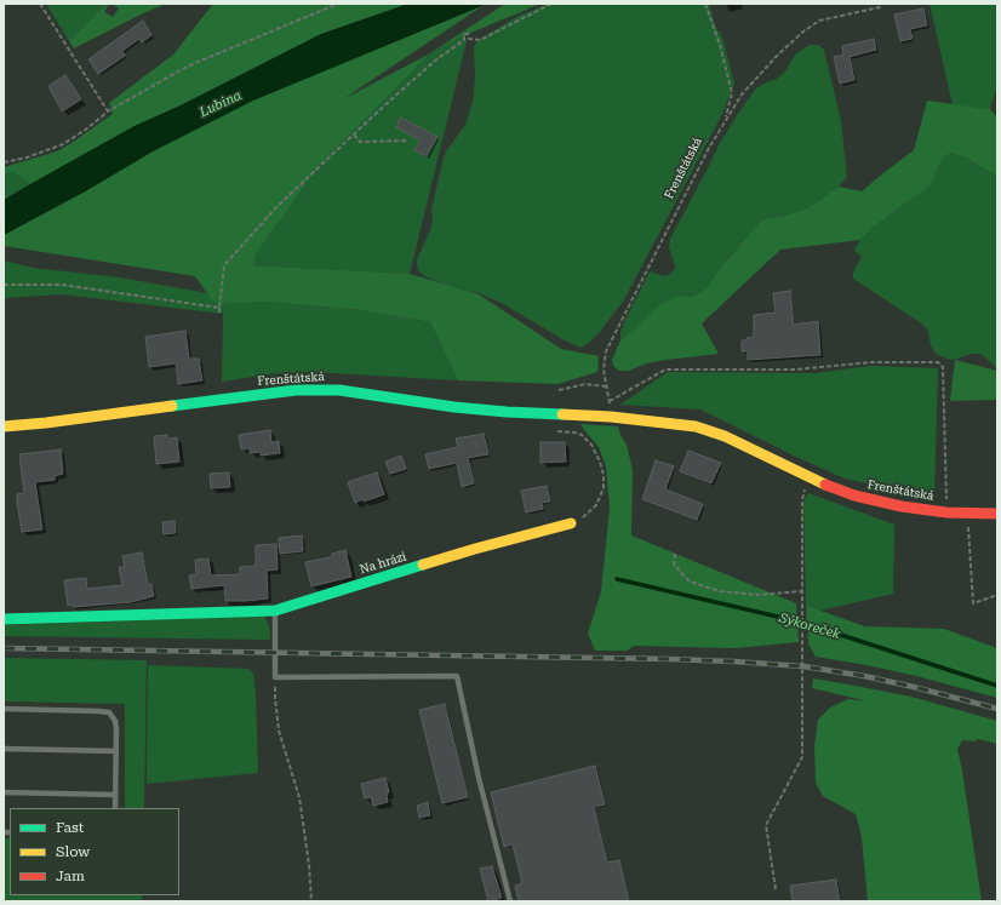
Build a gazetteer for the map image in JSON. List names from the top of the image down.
{
  "streets": {
    "main road": ["Frenštátská", "Na hrázi"]
  },
  "water": ["Lubina", "Sýkoreček"],
  "legend": ["Fast", "Slow", "Jam"]
}
